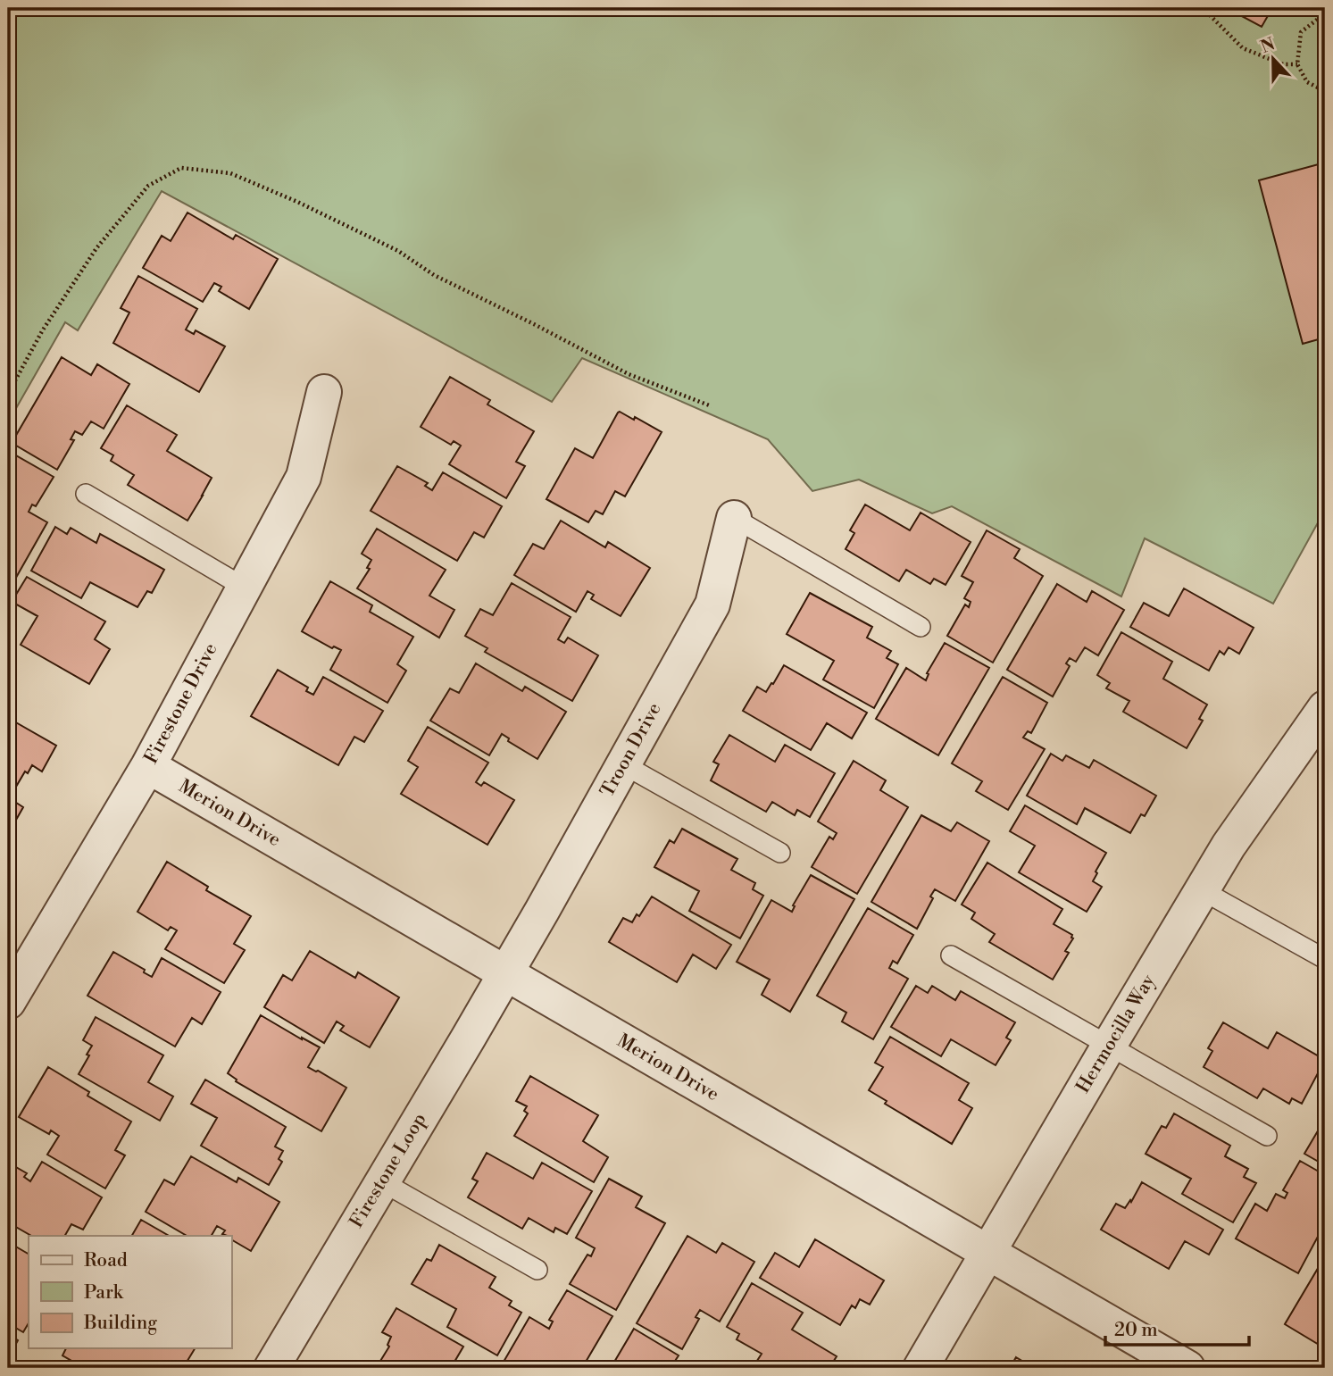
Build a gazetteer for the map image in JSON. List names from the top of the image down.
{
  "streets": {
    "street": [
      "Firestone Drive",
      "Troon Drive",
      "Merion Drive",
      "Hermocilla Way",
      "Firestone Loop"
    ]
  },
  "crossings": [
    ["Firestone Drive", "Merion Drive"],
    ["Troon Drive", "Merion Drive"],
    ["Troon Drive", "Firestone Loop"],
    ["Merion Drive", "Hermocilla Way"],
    ["Merion Drive", "Firestone Loop"]
  ],
  "legend": ["Road", "Park", "Building"],
  "scale_bar": "20 m",
  "north": "top"
}
